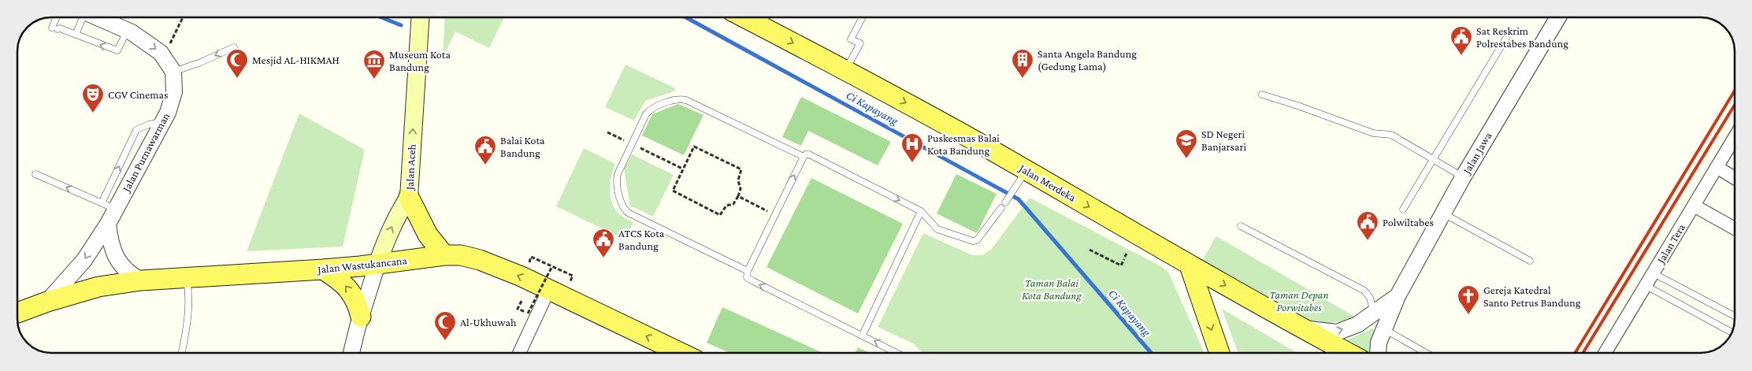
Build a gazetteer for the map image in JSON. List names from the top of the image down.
{
  "streets": {
    "main road": ["Jalan Aceh", "Jalan Merdeka", "Jalan Wastukancana"],
    "street": ["Jalan Purnawarman", "Jalan Jawa", "Jalan Tera"]
  },
  "crossings": [
    ["Jalan Purnawarman", "Jalan Wastukancana"],
    ["Jalan Jawa", "Jalan Merdeka"],
    ["Jalan Aceh", "Jalan Wastukancana"]
  ],
  "one_way": [
    "Jalan Purnawarman",
    "Jalan Aceh",
    "Jalan Merdeka",
    "Jalan Wastukancana"
  ],
  "water": ["Ci Kapayang"],
  "parks": ["Taman Balai Kota Bandung", "Taman Depan Porwitabes"],
  "places": {
    "public building": [
      "Sat Reskrim Polrestabes Bandung",
      "Balai Kota Bandung",
      "Polwiltabes",
      "ATCS Kota Bandung"
    ],
    "mosque": ["Mesjid AL-HIKMAH", "Al-Ukhuwah"],
    "building": ["Santa Angela Bandung (Gedung Lama)"],
    "museum": ["Museum Kota Bandung"],
    "theatre": ["CGV Cinemas"],
    "school or university": ["SD Negeri Banjarsari"],
    "hospital": ["Puskesmas Balai Kota Bandung"],
    "church": ["Gereja Katedral Santo Petrus Bandung"]
  }
}
